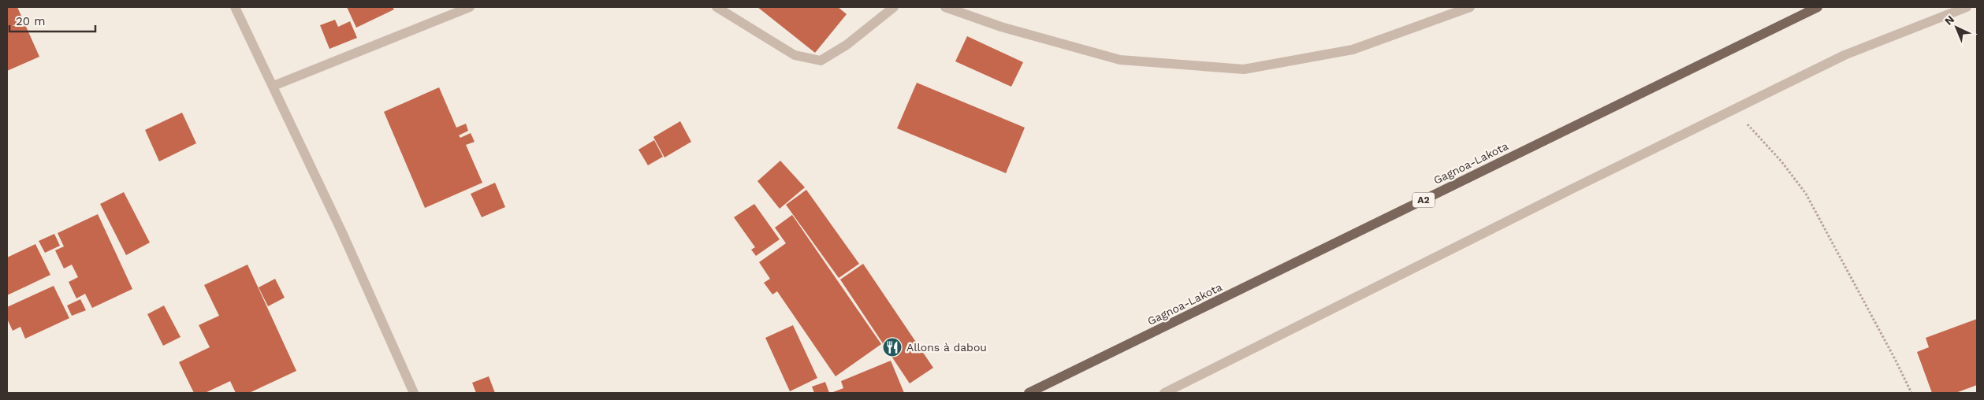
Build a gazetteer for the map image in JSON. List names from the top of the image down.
{
  "streets": {
    "main road": ["Gagnoa-Lakota", "A2"]
  },
  "places": {
    "restaurant": ["Allons à dabou"]
  },
  "scale_bar": "20 m",
  "north": "top left"
}
